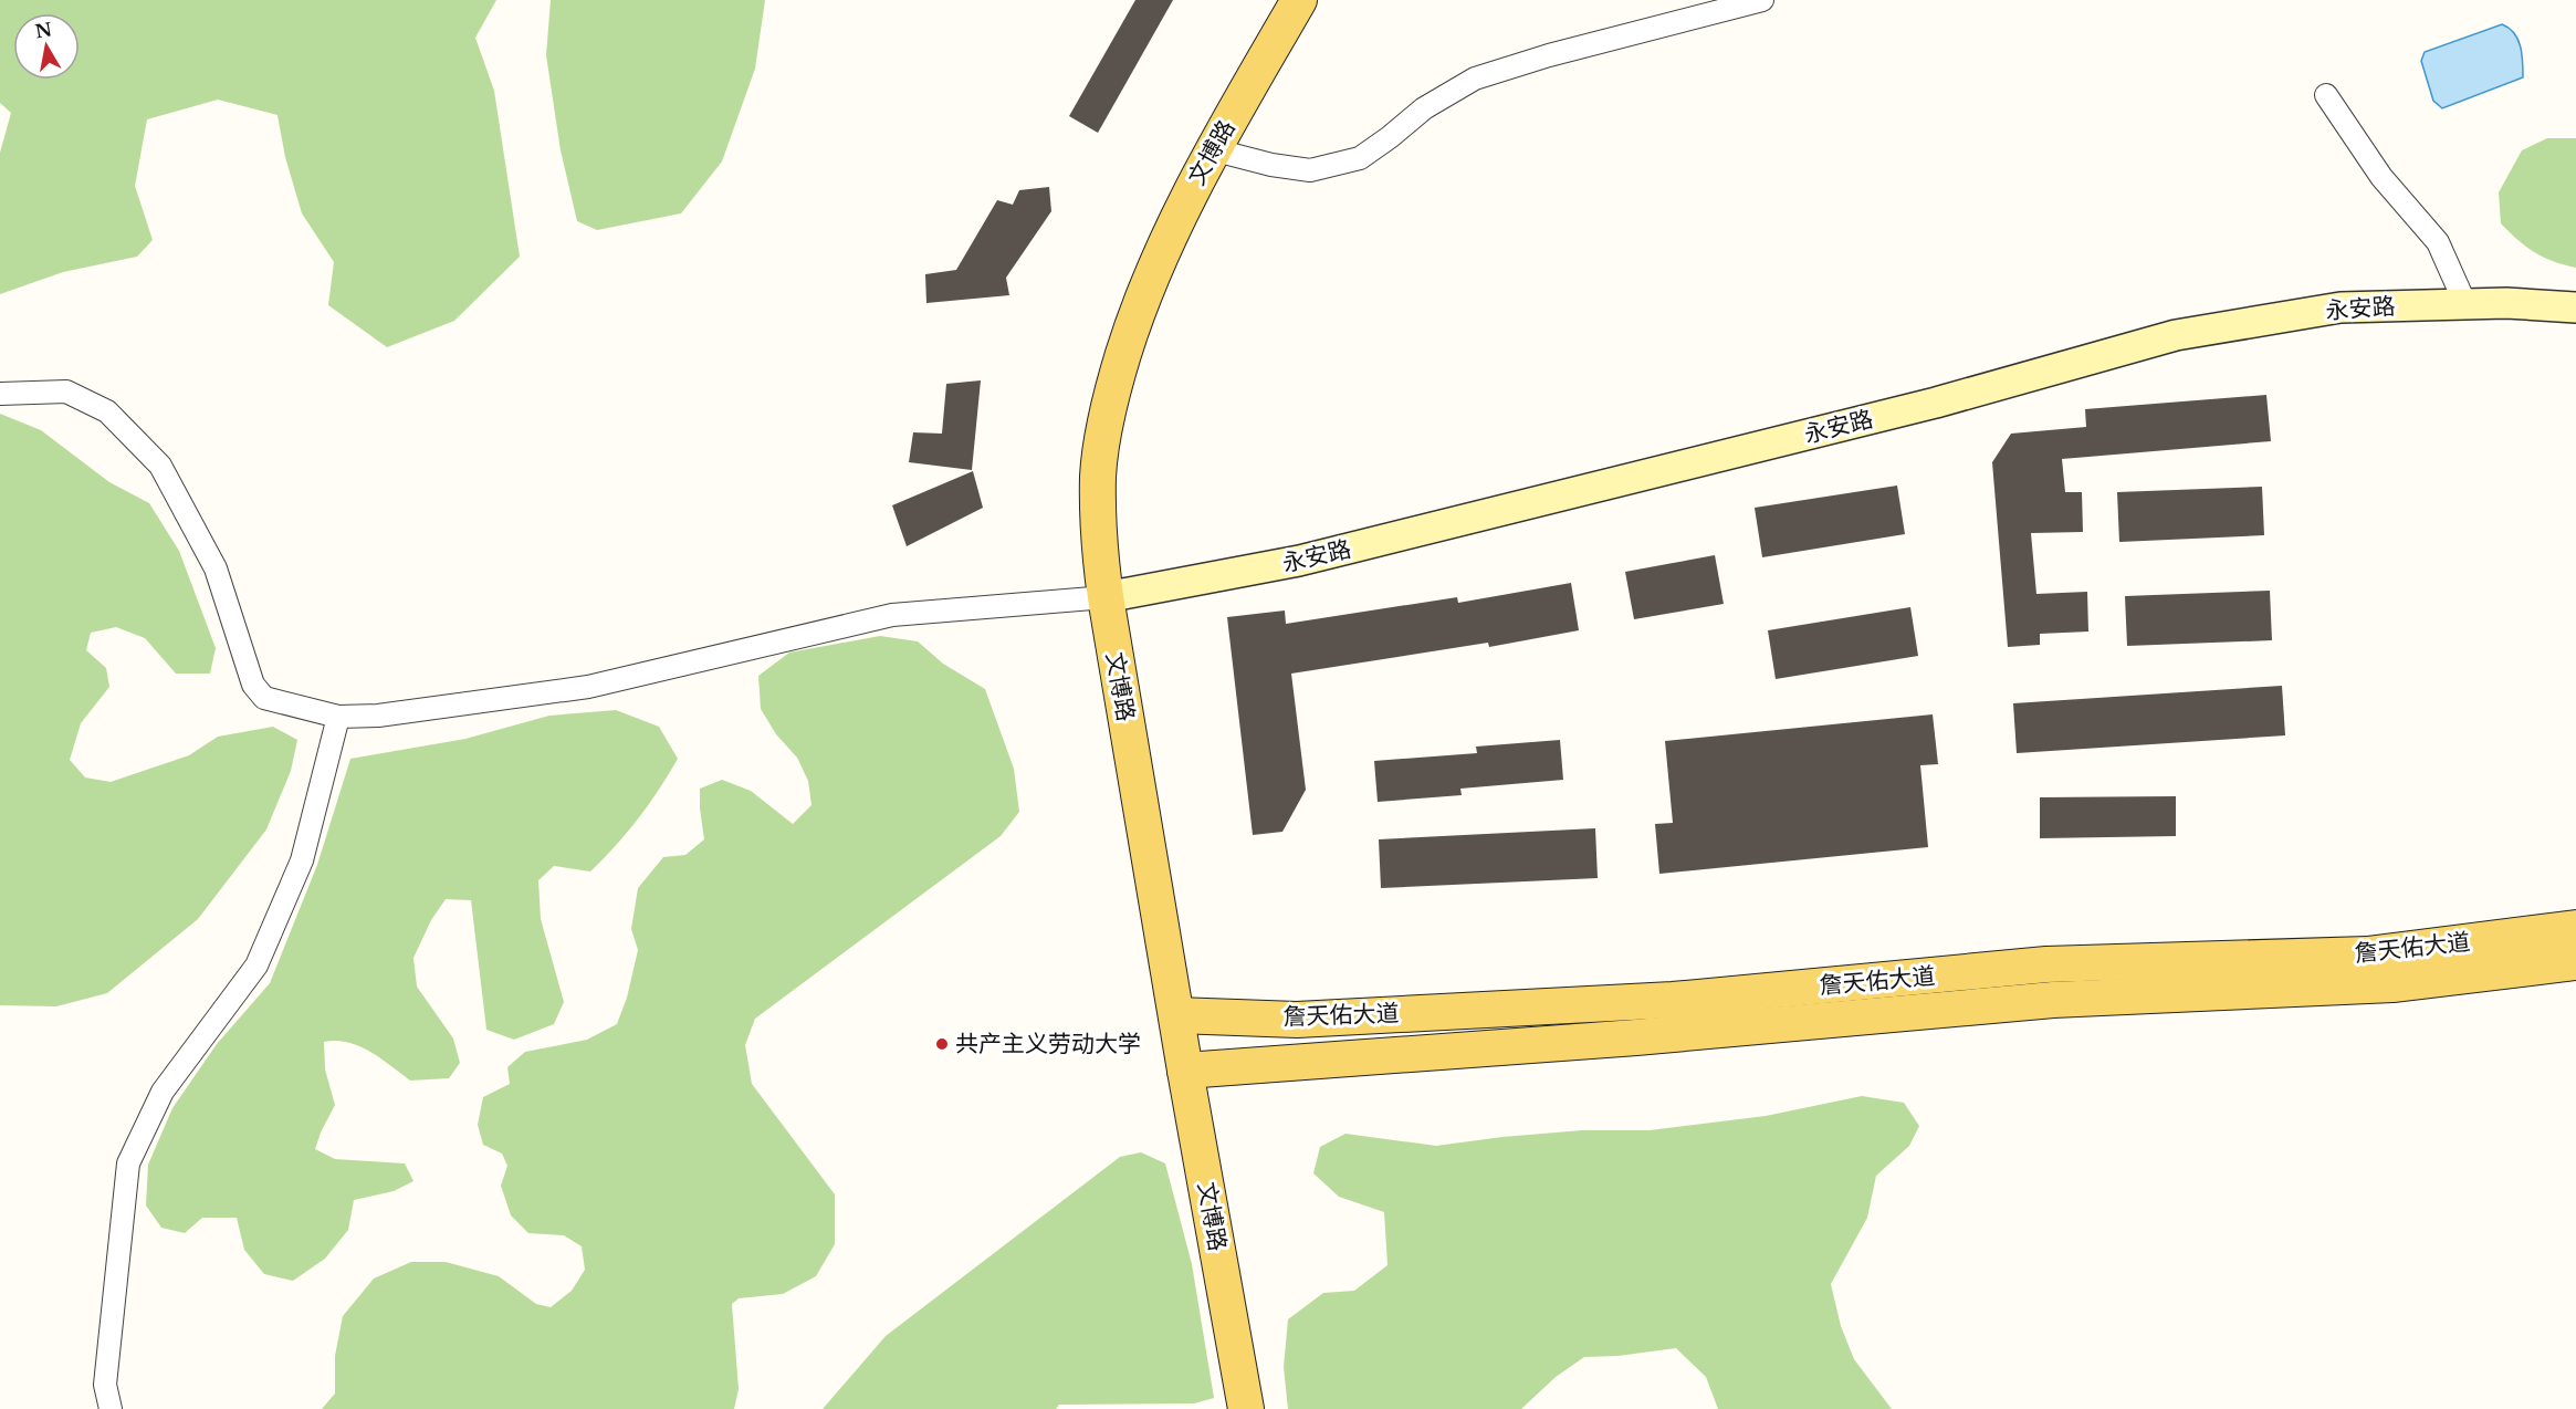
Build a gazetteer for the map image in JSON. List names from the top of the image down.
{
  "streets": {
    "main road": ["文博路", "詹天佑大道"],
    "street": ["永安路"]
  },
  "crossings": [
    ["文博路", "永安路"],
    ["文博路", "詹天佑大道"]
  ],
  "places": ["共产主义劳动大学"],
  "north": "top"
}
